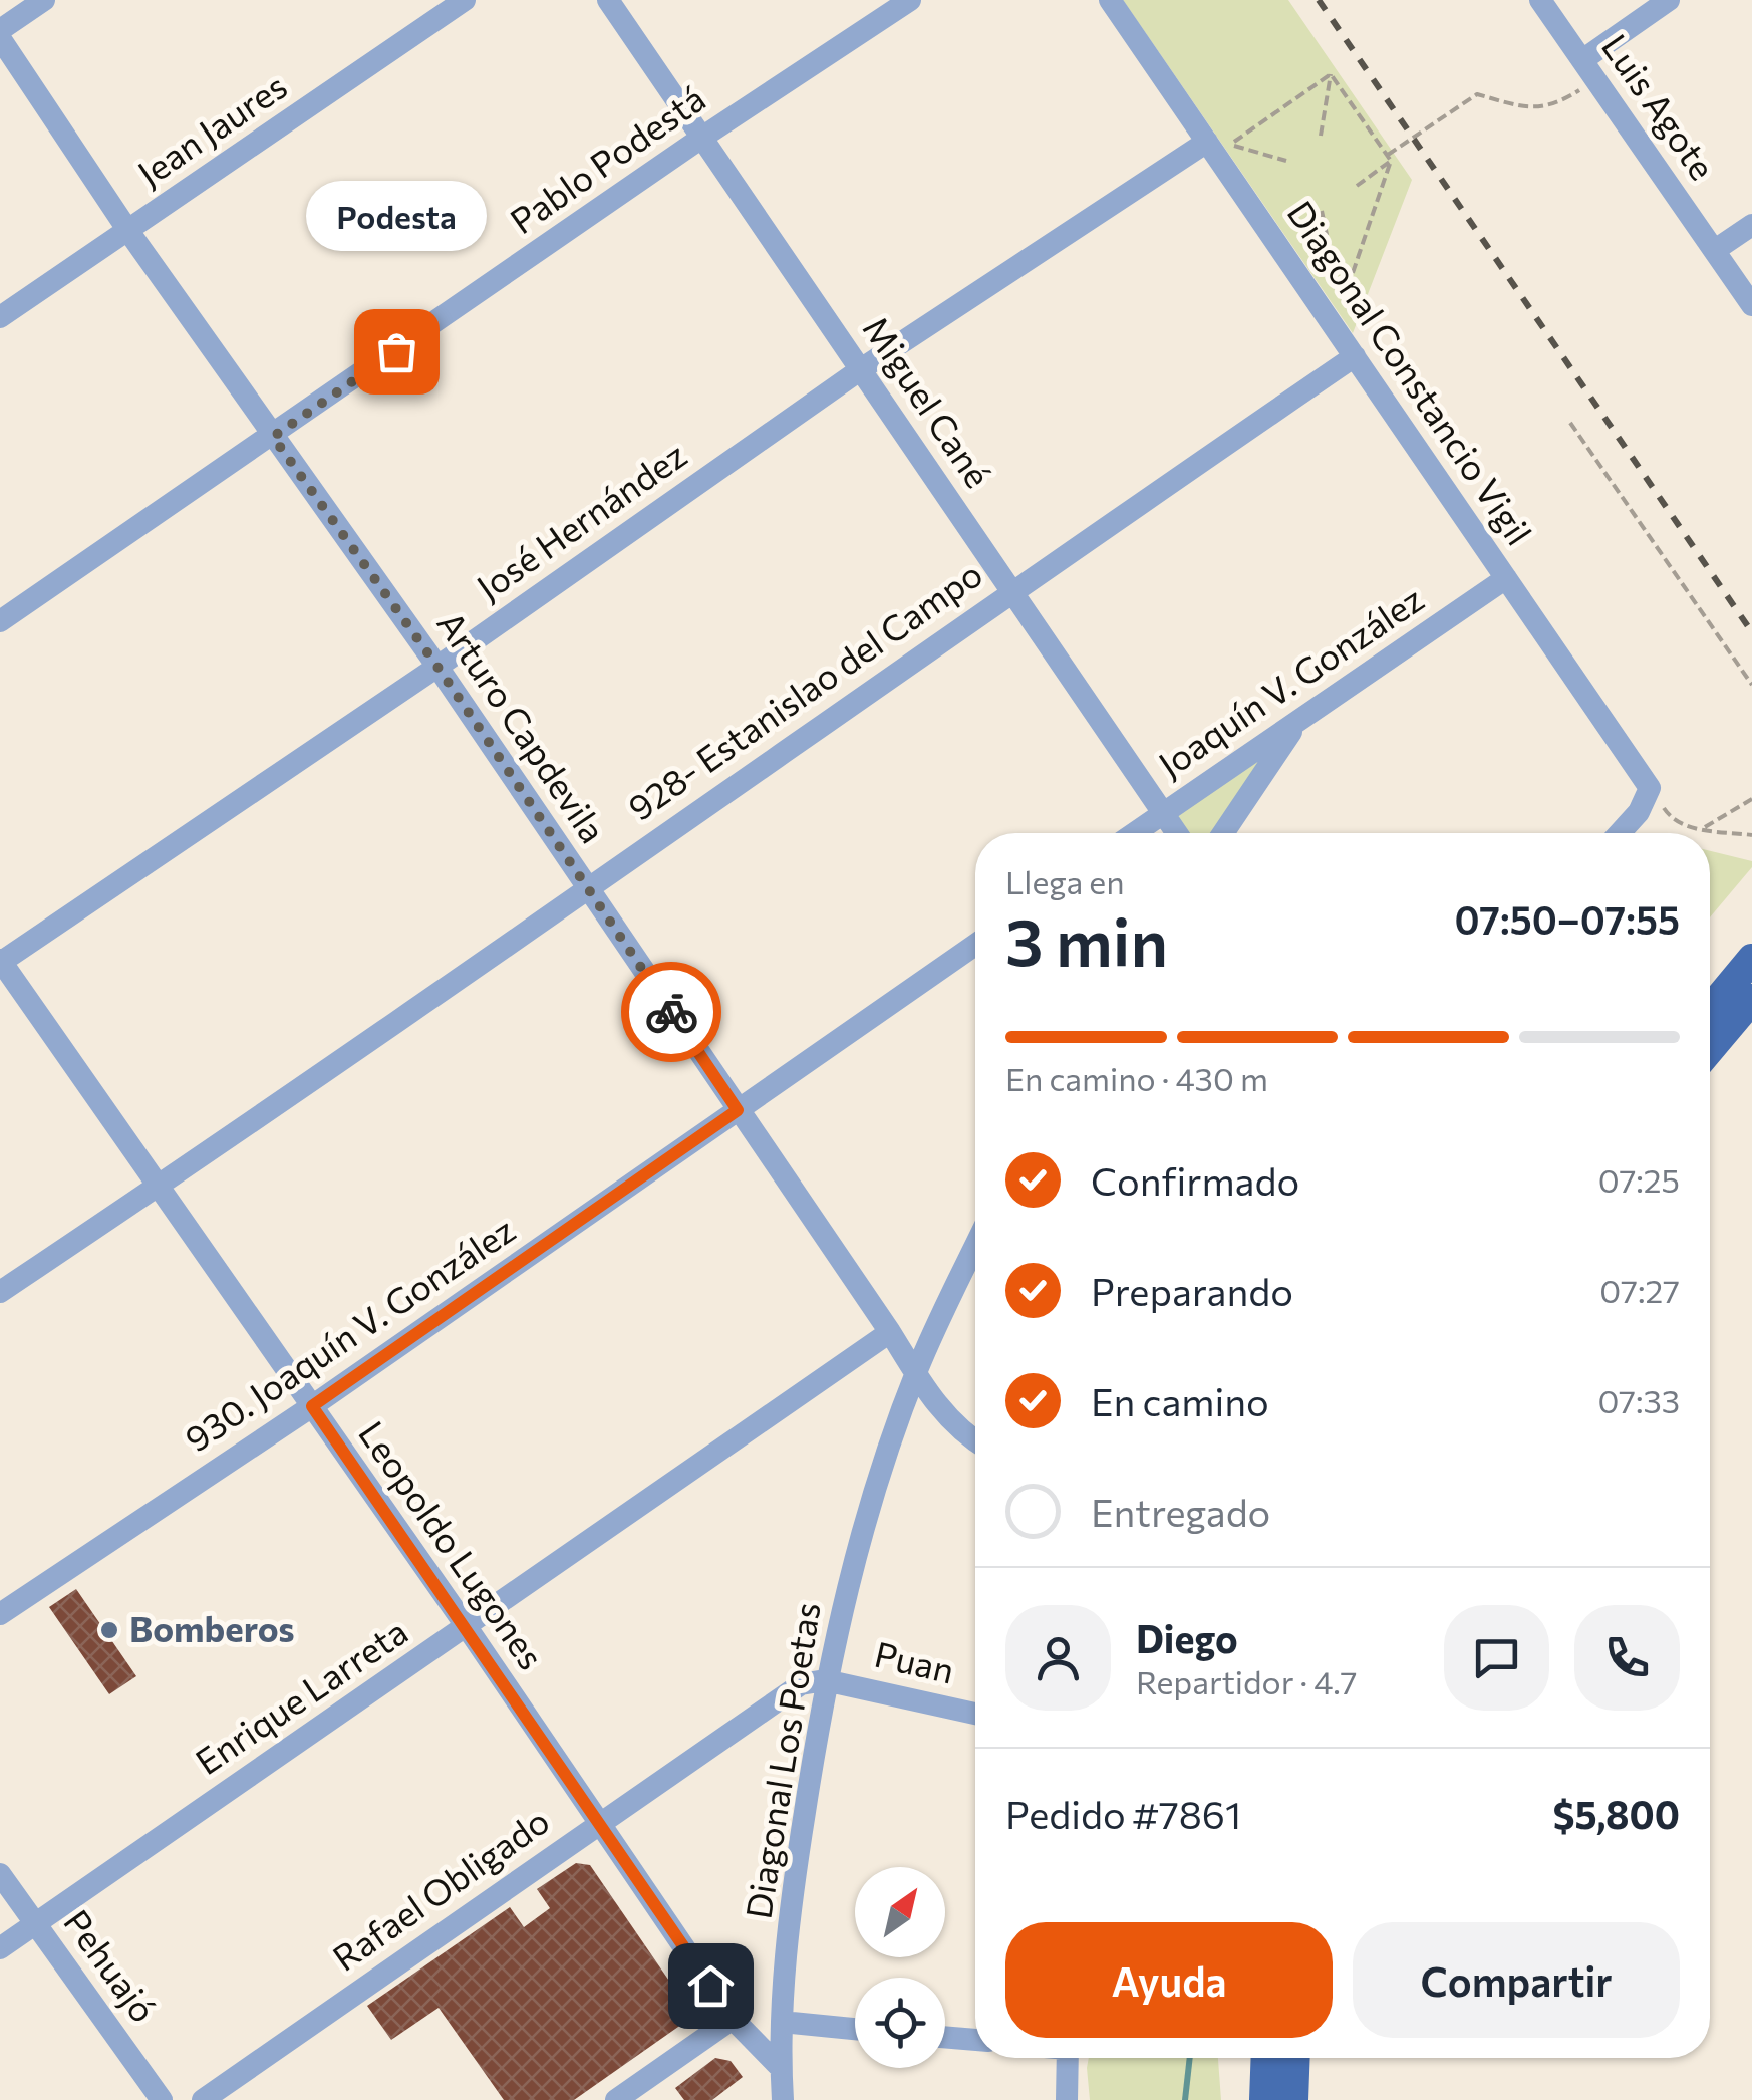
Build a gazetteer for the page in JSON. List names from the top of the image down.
{
  "streets": {
    "street": [
      "Luis Agote",
      "Jean Jaures",
      "Pablo Podestá",
      "Diagonal Constancio Vigil",
      "Miguel Cané",
      "José Hernández",
      "Joaquín V. González",
      "928- Estanislao del Campo",
      "Arturo Capdevila",
      "930. Joaquín V. González",
      "Leopoldo Lugones",
      "Puan",
      "Enrique Larreta",
      "Diagonal Los Poetas",
      "Rafael Obligado",
      "Pehuajó"
    ]
  },
  "crossings": [
    ["Jean Jaures", "Arturo Capdevila"],
    ["Pablo Podestá", "Miguel Cané"],
    ["Pablo Podestá", "Arturo Capdevila"],
    ["Diagonal Constancio Vigil", "José Hernández"],
    ["Diagonal Constancio Vigil", "Joaquín V. González"],
    ["Diagonal Constancio Vigil", "928- Estanislao del Campo"],
    ["Miguel Cané", "José Hernández"],
    ["Miguel Cané", "Joaquín V. González"],
    ["Miguel Cané", "928- Estanislao del Campo"],
    ["José Hernández", "Arturo Capdevila"],
    ["José Hernández", "Leopoldo Lugones"],
    ["928- Estanislao del Campo", "Arturo Capdevila"],
    ["928- Estanislao del Campo", "Leopoldo Lugones"],
    ["Arturo Capdevila", "930. Joaquín V. González"],
    ["Arturo Capdevila", "Enrique Larreta"],
    ["Arturo Capdevila", "Diagonal Los Poetas"],
    ["930. Joaquín V. González", "Leopoldo Lugones"],
    ["Leopoldo Lugones", "Enrique Larreta"],
    ["Leopoldo Lugones", "Diagonal Los Poetas"],
    ["Leopoldo Lugones", "Rafael Obligado"],
    ["Puan", "Diagonal Los Poetas"],
    ["Puan", "Rafael Obligado"],
    ["Enrique Larreta", "Pehuajó"],
    ["Diagonal Los Poetas", "Rafael Obligado"]
  ],
  "places": ["Podesta", "Bomberos"],
  "north": "top right",
  "page": {
    "bubble": "Podesta",
    "heading": ["3 min", "Llega en", "07:50–07:55"],
    "panel": [
      "Diego",
      "Repartidor · 4.7",
      "Pedido #7861",
      "$5,800"
    ],
    "bar": "En camino · 430 m",
    "list": [
      ["Confirmado", "07:25"],
      ["Preparando", "07:27"],
      ["En camino", "07:33"],
      "Entregado"
    ],
    "buttons": ["Ayuda", "Compartir"]
  }
}
